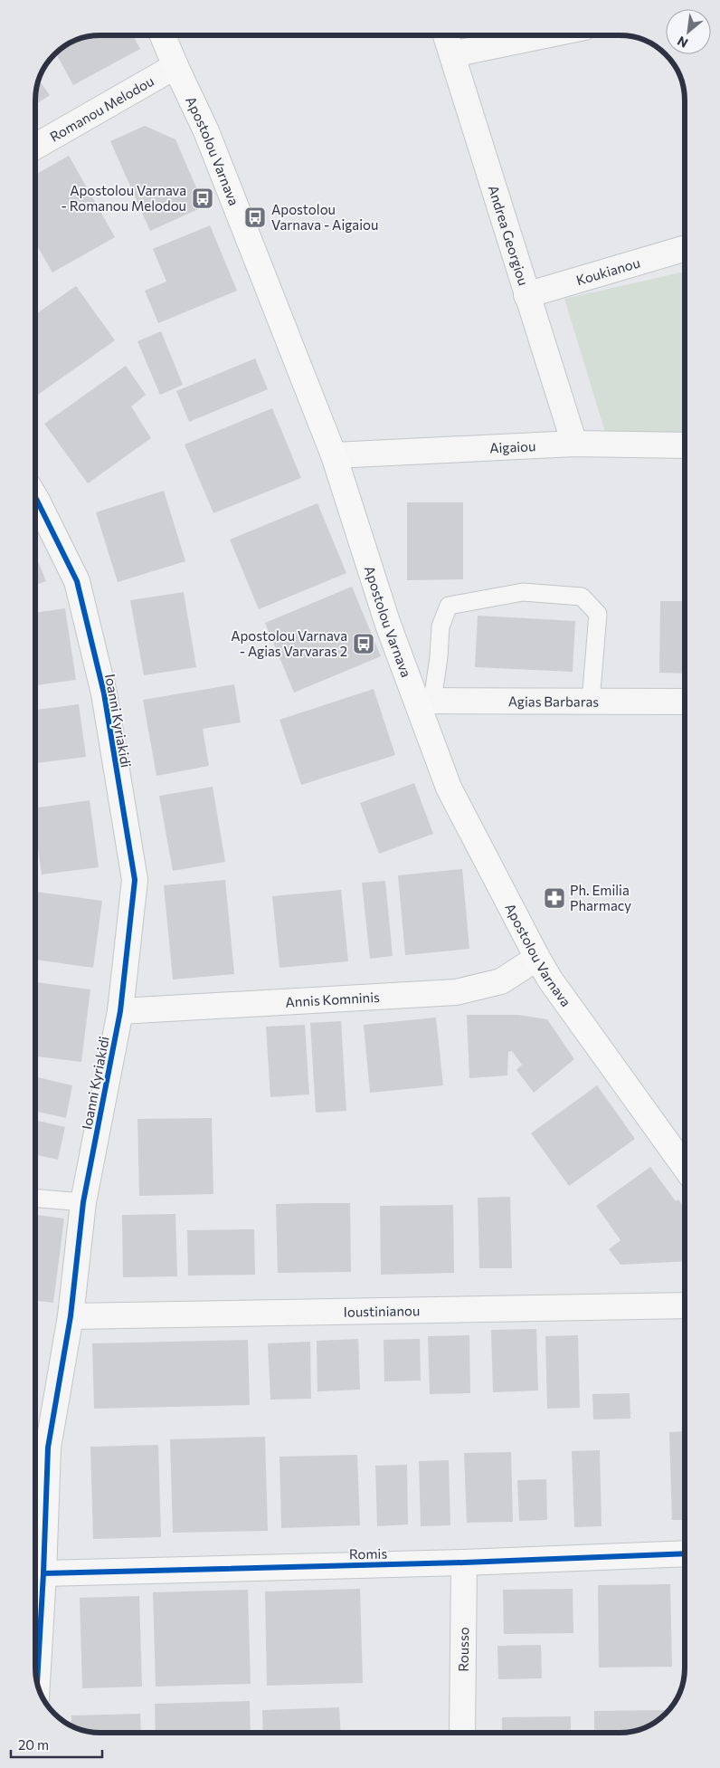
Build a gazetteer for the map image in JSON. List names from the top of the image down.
{
  "streets": {
    "main road": ["Apostolou Varnava"],
    "street": [
      "Romanou Melodou",
      "Andrea Georgiou",
      "Koukianou",
      "Aigaiou",
      "Agias Barbaras",
      "Ioanni Kyriakidi",
      "Annis Komninis",
      "Ioustinianou",
      "Romis",
      "Rousso"
    ]
  },
  "crossings": [
    ["Romanou Melodou", "Apostolou Varnava"],
    ["Apostolou Varnava", "Aigaiou"],
    ["Apostolou Varnava", "Agias Barbaras"],
    ["Apostolou Varnava", "Annis Komninis"],
    ["Andrea Georgiou", "Koukianou"],
    ["Andrea Georgiou", "Aigaiou"],
    ["Ioanni Kyriakidi", "Annis Komninis"],
    ["Ioanni Kyriakidi", "Ioustinianou"],
    ["Ioanni Kyriakidi", "Romis"],
    ["Romis", "Rousso"]
  ],
  "places": {
    "bus stop": ["Apostolou Varnava - Romanou Melodou", "Apostolou Varnava - Aigaiou", "Apostolou Varnava - Agias Varvaras 2"],
    "pharmacy": ["Ph. Emilia Pharmacy"]
  },
  "scale_bar": "20 m",
  "north": "bottom left"
}
